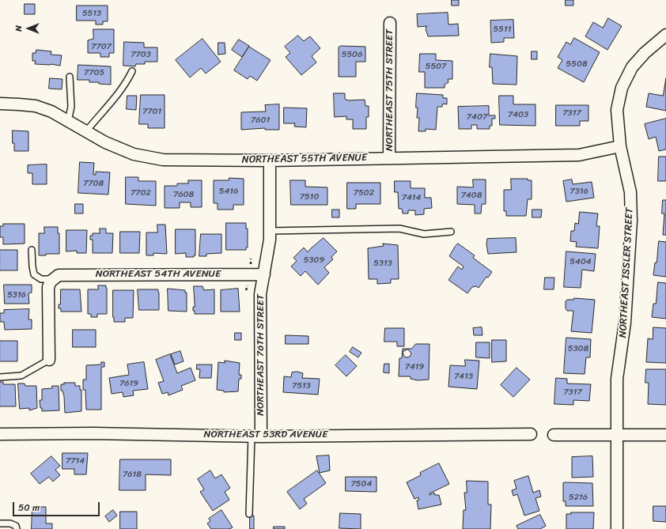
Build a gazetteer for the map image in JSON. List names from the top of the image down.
{
  "streets": {
    "street": [
      "NORTHEAST 75TH STREET",
      "NORTHEAST 55TH AVENUE",
      "NORTHEAST ISSLER STREET",
      "NORTHEAST 54TH AVENUE",
      "NORTHEAST 76TH STREET",
      "NORTHEAST 53RD AVENUE"
    ]
  },
  "crossings": [
    ["NORTHEAST 75TH STREET", "NORTHEAST 55TH AVENUE"],
    ["NORTHEAST 55TH AVENUE", "NORTHEAST ISSLER STREET"],
    ["NORTHEAST 55TH AVENUE", "NORTHEAST 76TH STREET"],
    ["NORTHEAST 54TH AVENUE", "NORTHEAST 76TH STREET"],
    ["NORTHEAST 76TH STREET", "NORTHEAST 53RD AVENUE"]
  ],
  "house_numbers": [
    "5513",
    "5511",
    "7707",
    "7703",
    "5506",
    "5508",
    "5507",
    "7705",
    "7701",
    "7317",
    "7403",
    "7407",
    "7601",
    "7708",
    "5416",
    "7316",
    "7702",
    "7502",
    "7608",
    "7408",
    "7510",
    "7414",
    "5309",
    "5404",
    "5313",
    "5316",
    "5308",
    "7419",
    "7413",
    "7619",
    "7513",
    "7317",
    "7714",
    "7618",
    "7504",
    "5216"
  ],
  "scale_bar": "50 m",
  "north": "left"
}
